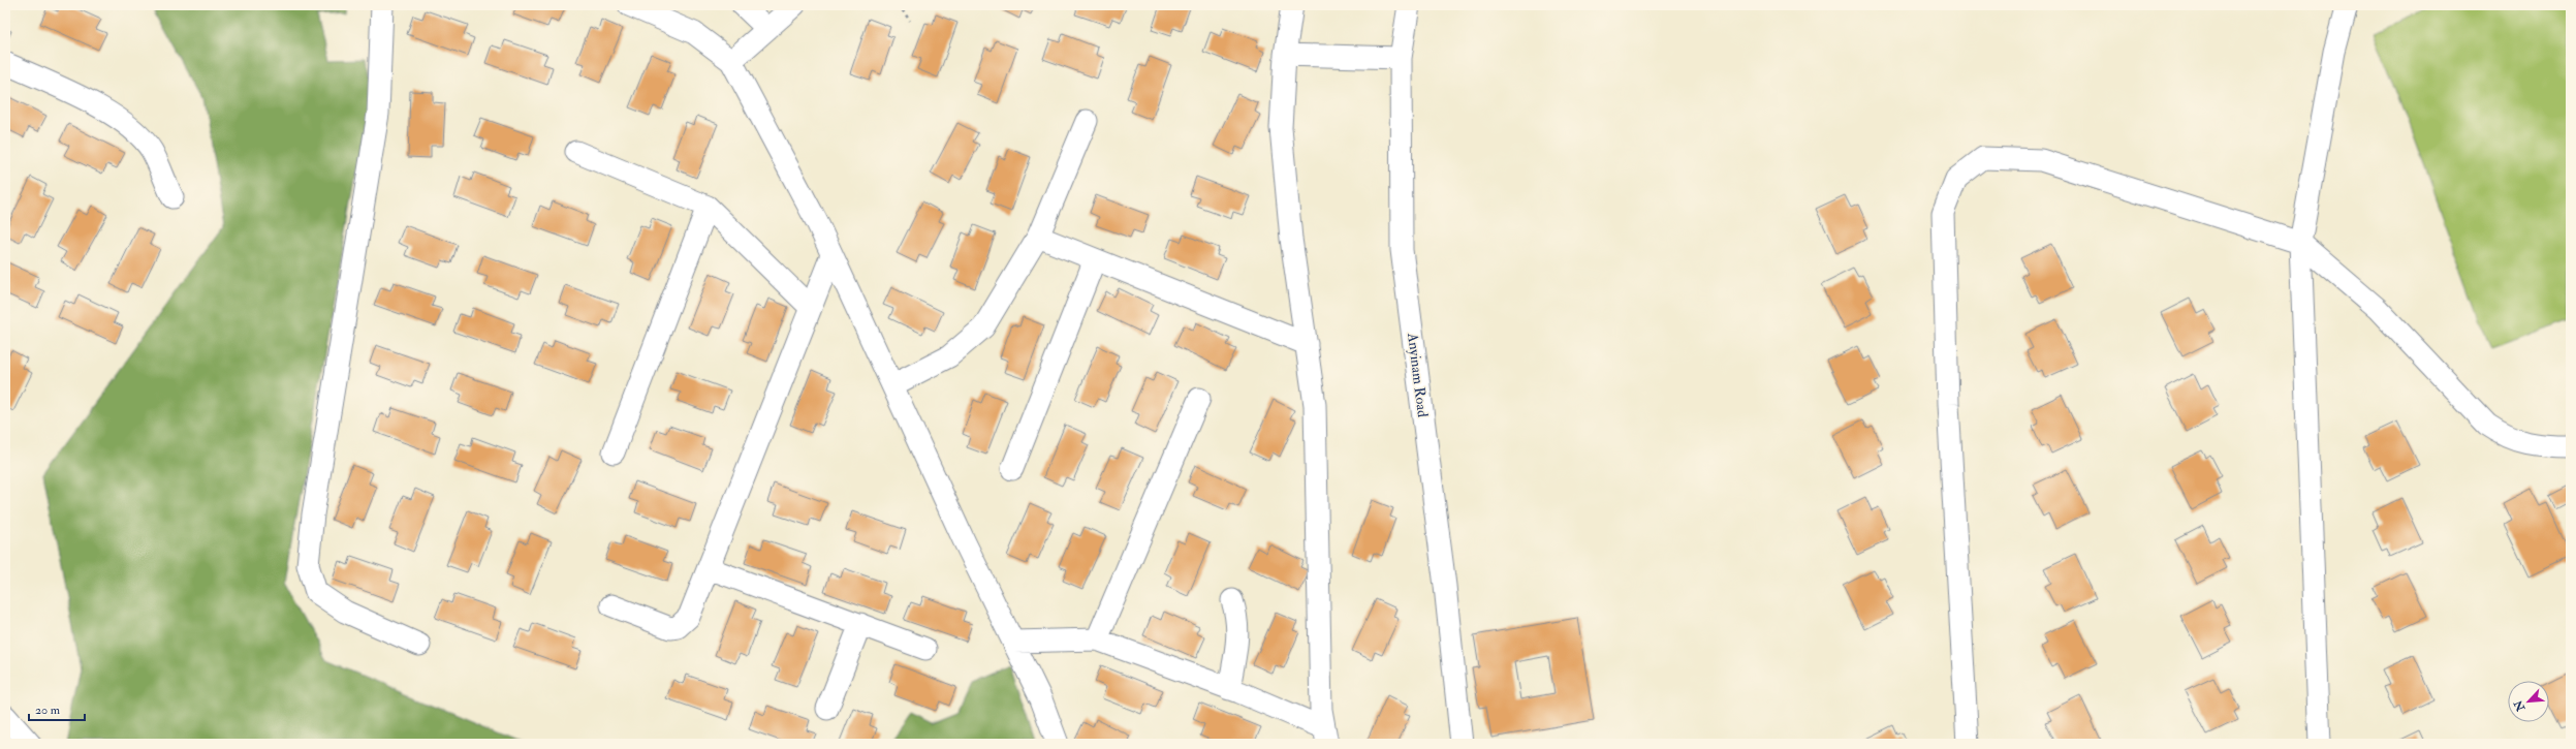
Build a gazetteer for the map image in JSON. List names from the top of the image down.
{
  "streets": {
    "street": ["Anyinam Road"]
  },
  "scale_bar": "20 m",
  "north": "bottom left"
}
